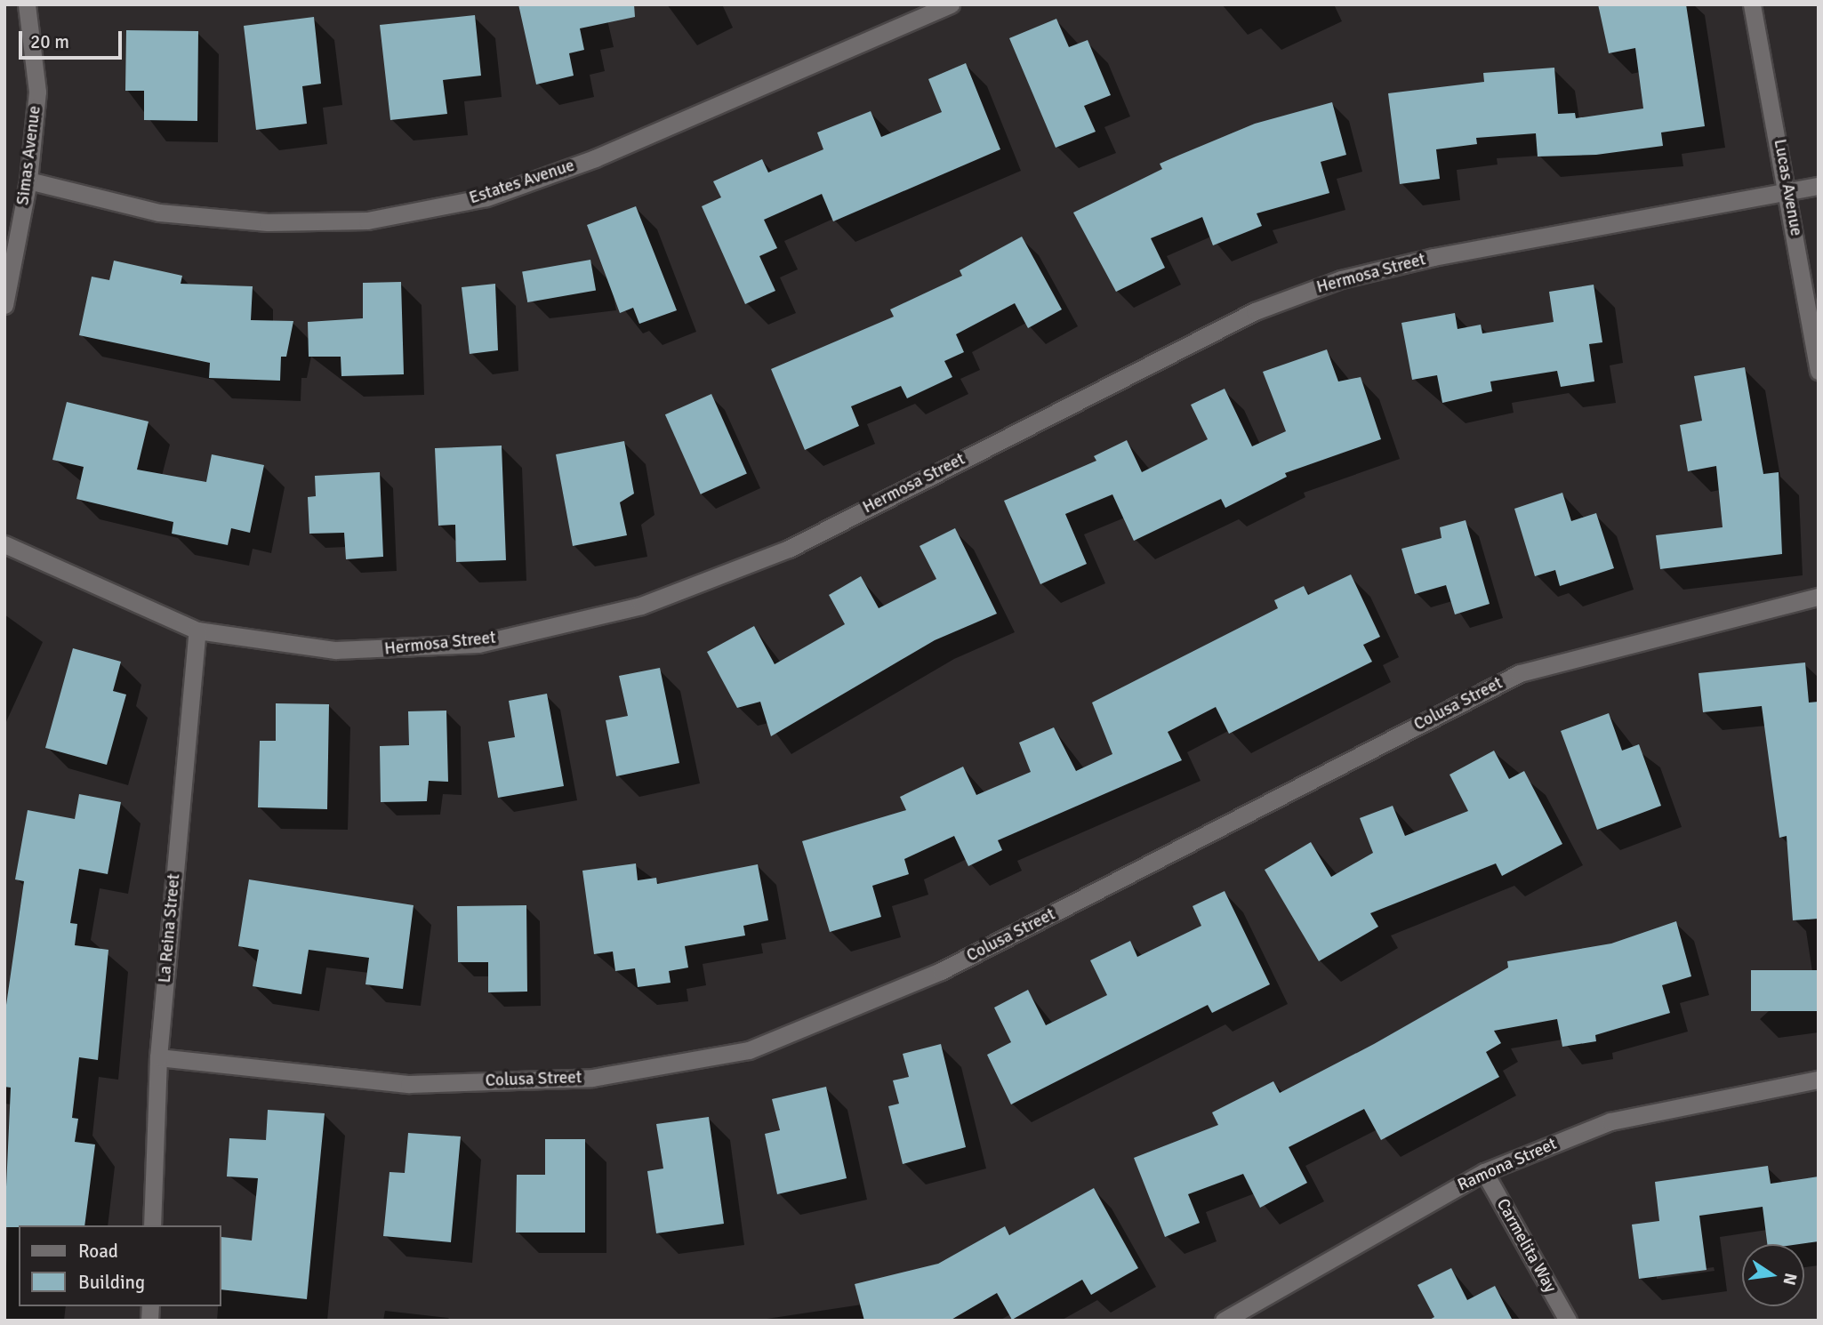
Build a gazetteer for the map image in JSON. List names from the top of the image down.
{
  "streets": {
    "street": [
      "Simas Avenue",
      "Estates Avenue",
      "Lucas Avenue",
      "Hermosa Street",
      "Colusa Street",
      "La Reina Street",
      "Ramona Street",
      "Carmelita Way"
    ]
  },
  "crossings": [
    ["Simas Avenue", "Estates Avenue"],
    ["Lucas Avenue", "Hermosa Street"],
    ["Hermosa Street", "La Reina Street"],
    ["Colusa Street", "La Reina Street"],
    ["Ramona Street", "Carmelita Way"]
  ],
  "legend": ["Road", "Building"],
  "scale_bar": "20 m",
  "north": "right"
}
